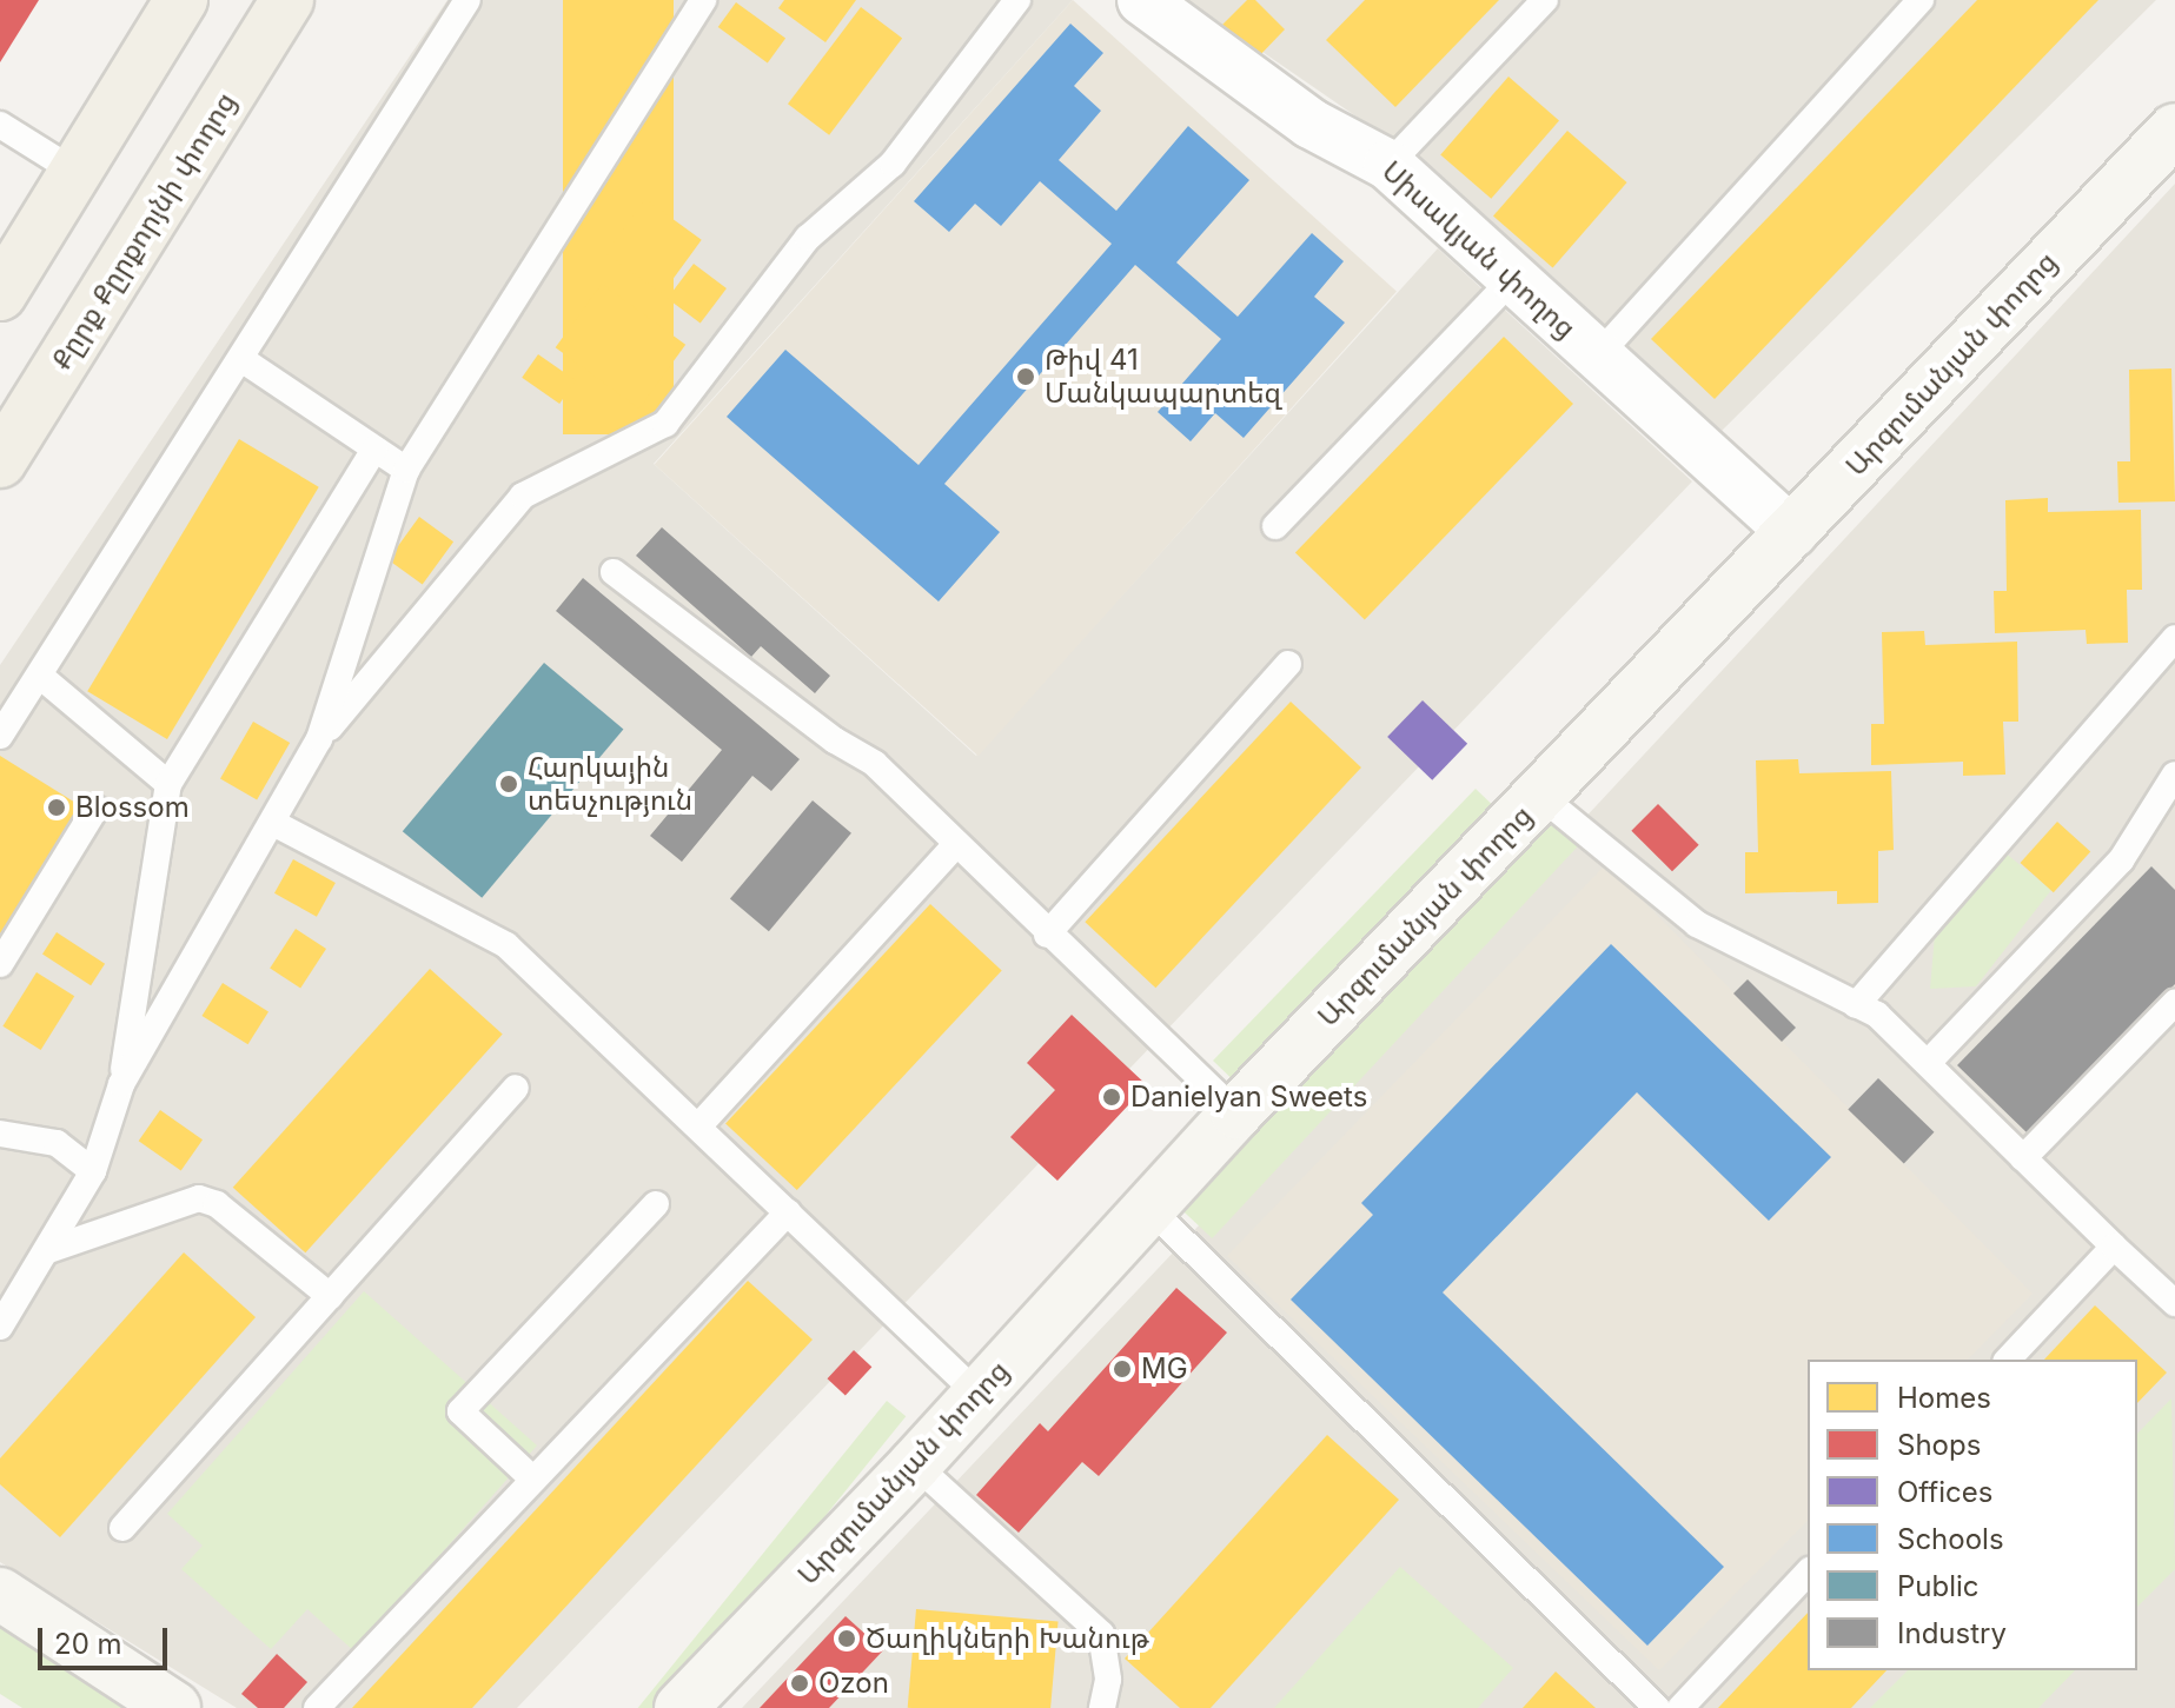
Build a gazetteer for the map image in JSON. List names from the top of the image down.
{
  "streets": {
    "main road": ["Քըրք Քըրքորյնի փողոց", "Արզումանյան փողոց"],
    "street": ["Սիսակյան փողոց"]
  },
  "crossings": [
    ["Սիսակյան փողոց", "Արզումանյան փողոց"]
  ],
  "places": [
    "Թիվ 41 Մանկապարտեզ",
    "Հարկային տեսչություն",
    "Blossom",
    "Danielyan Sweets",
    "MG",
    "Ծաղիկների Խանութ",
    "Ozon"
  ],
  "legend": [
    "Homes",
    "Shops",
    "Offices",
    "Schools",
    "Public",
    "Industry"
  ],
  "scale_bar": "20 m"
}
